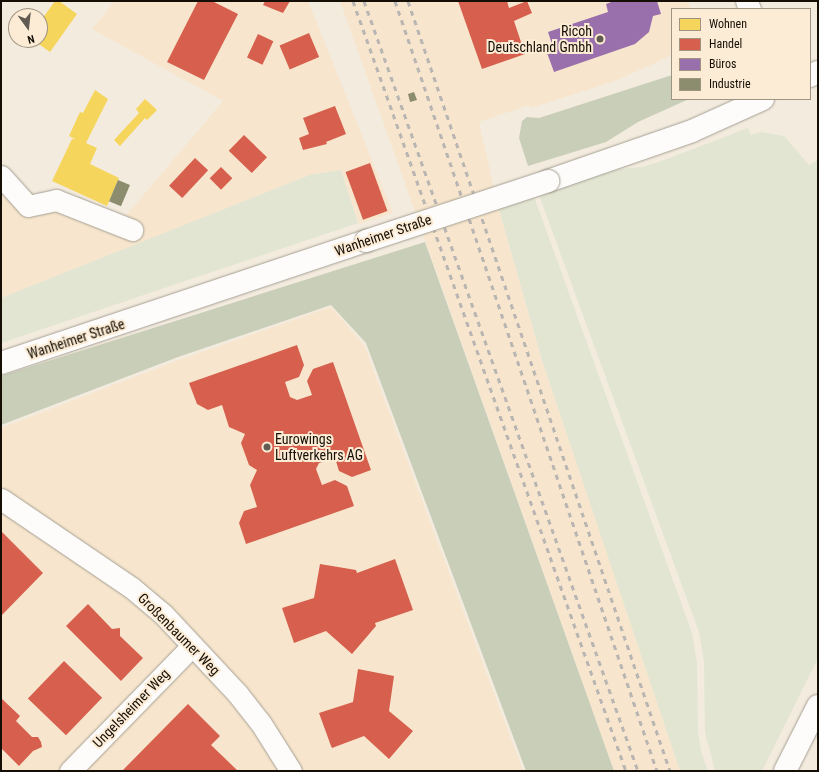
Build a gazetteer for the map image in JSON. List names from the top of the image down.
{
  "streets": {
    "main road": ["Wanheimer Straße"],
    "street": ["Großenbaumer Weg", "Ungelsheimer Weg"]
  },
  "crossings": [
    ["Großenbaumer Weg", "Ungelsheimer Weg"]
  ],
  "places": ["Ricoh Deutschland Gmbh", "Eurowings Luftverkehrs AG"],
  "legend": [
    "Wohnen",
    "Handel",
    "Büros",
    "Industrie"
  ],
  "north": "bottom"
}
